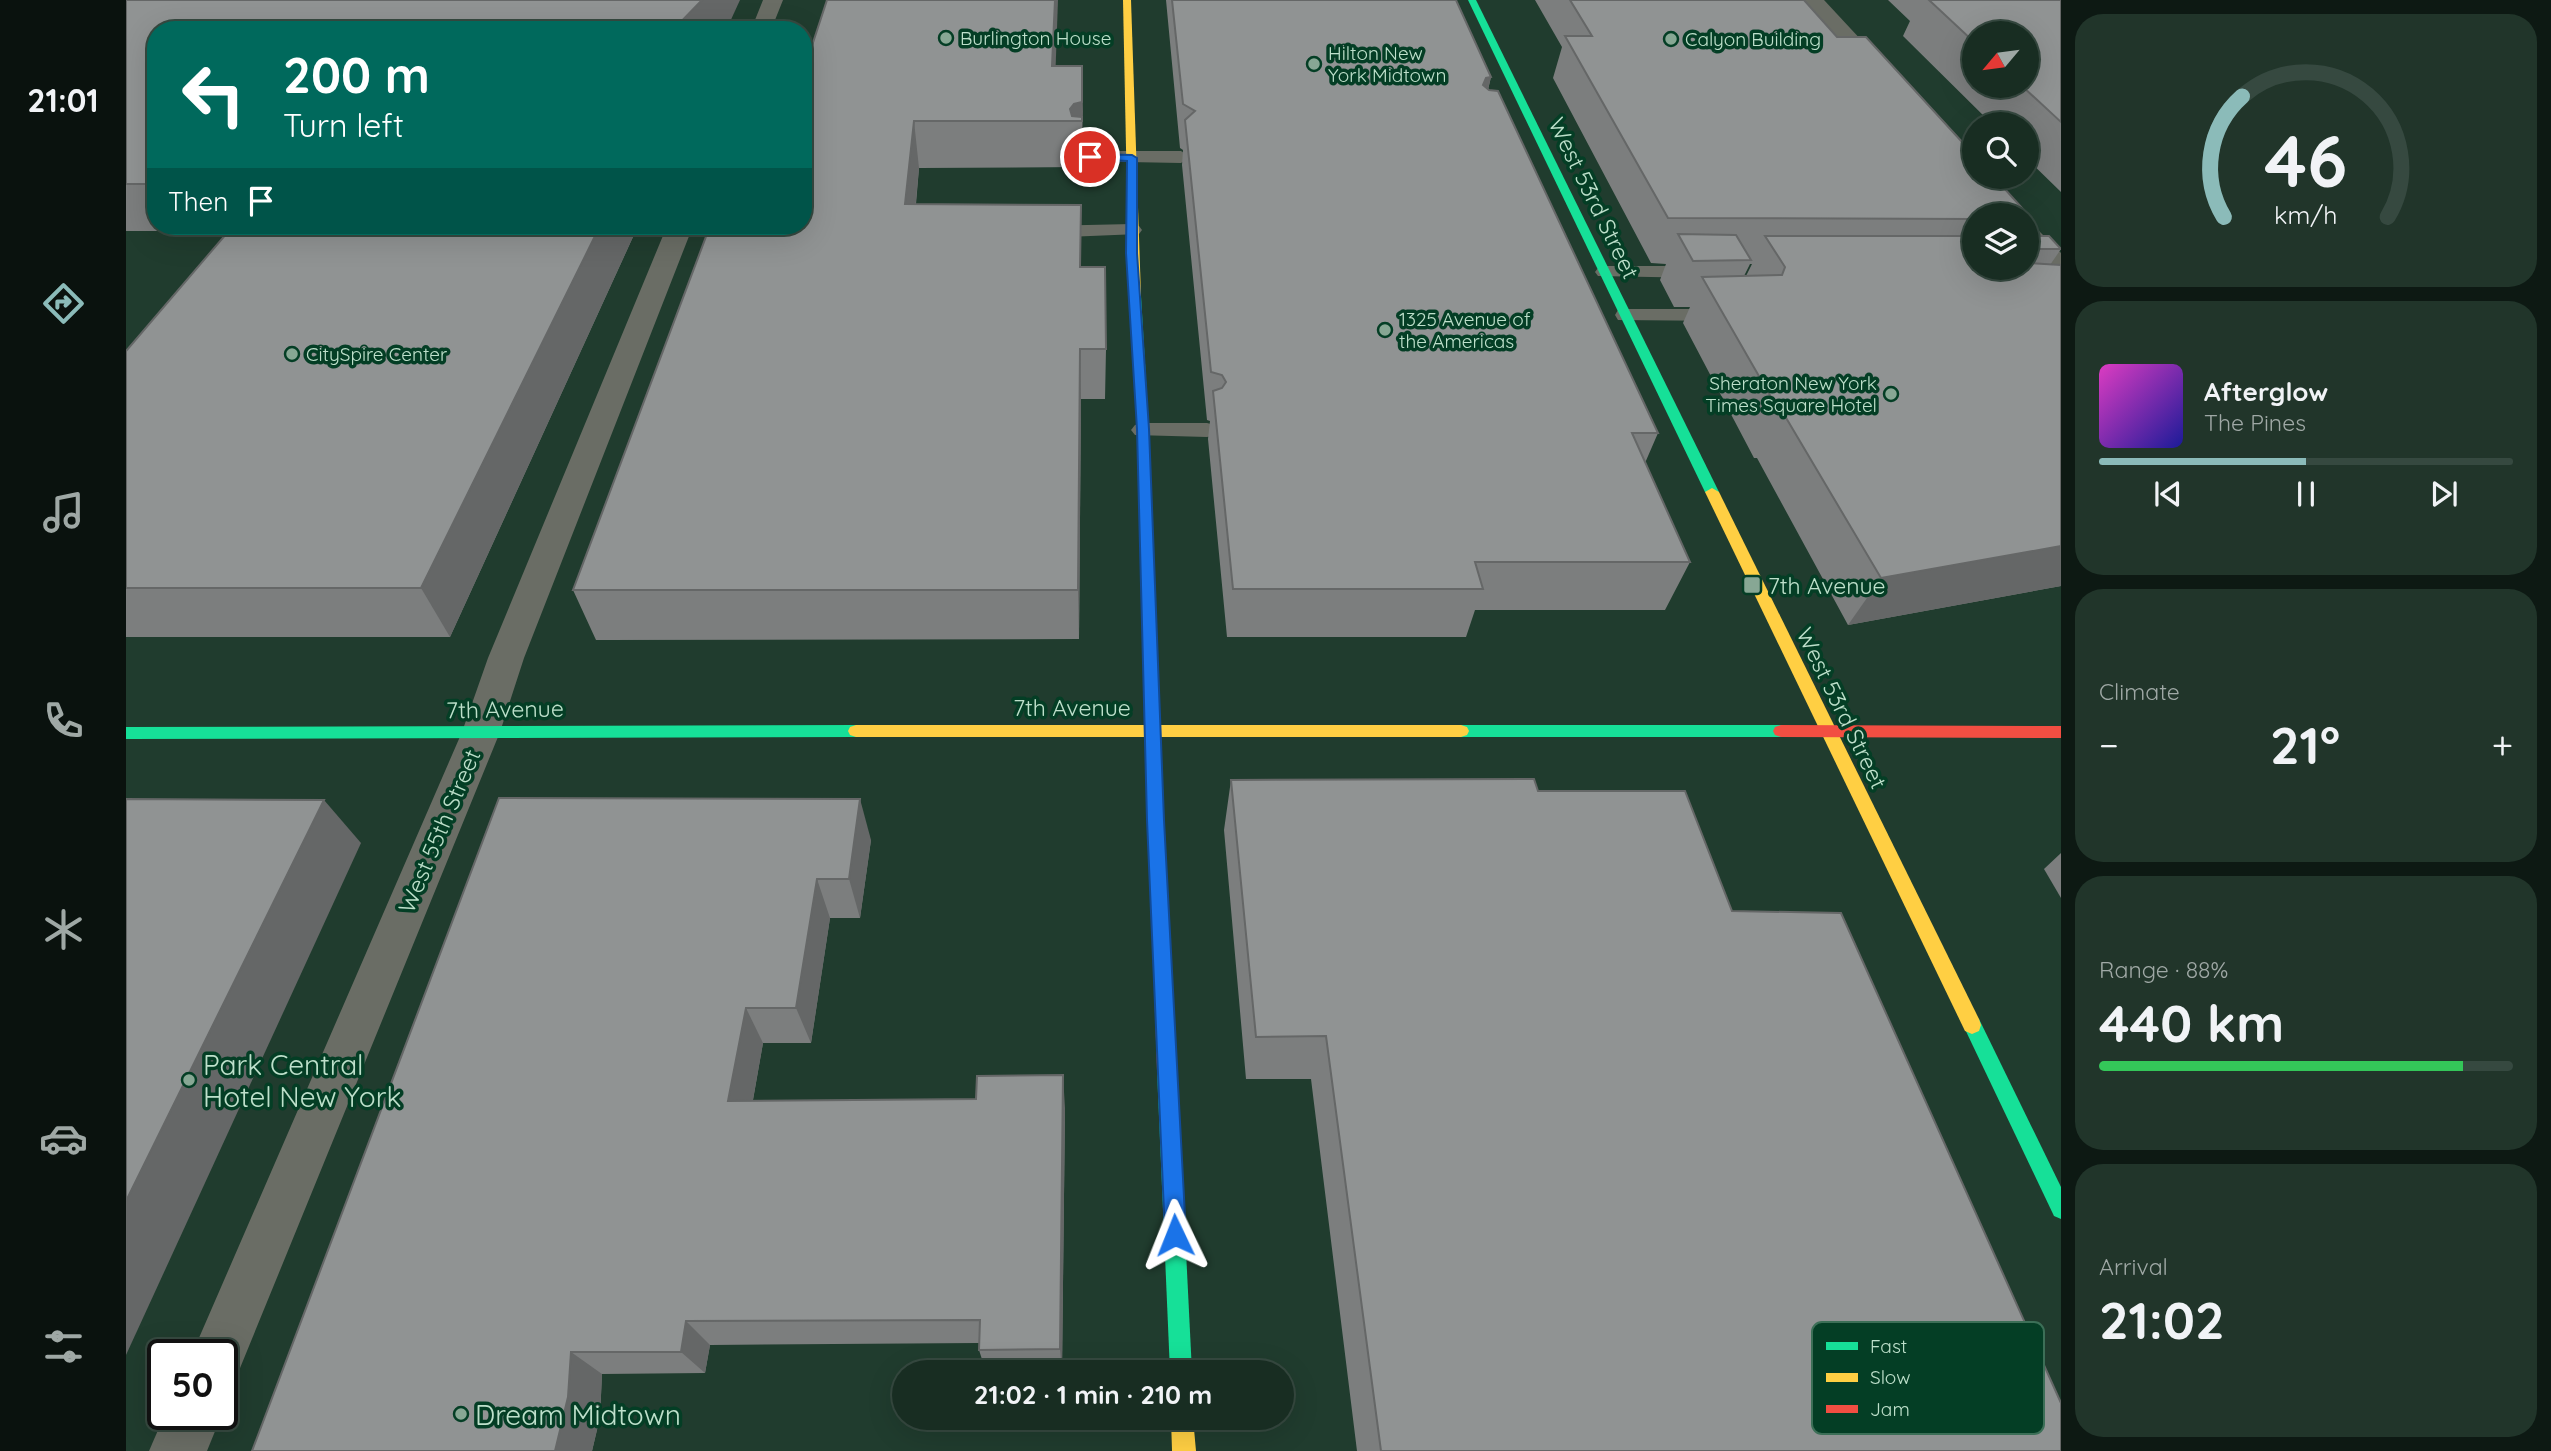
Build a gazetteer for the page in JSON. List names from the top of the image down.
{
  "streets": {
    "main road": ["West 53rd Street", "7th Avenue"],
    "street": ["West 55th Street"]
  },
  "crossings": [
    ["West 53rd Street", "7th Avenue"],
    ["7th Avenue", "West 55th Street"]
  ],
  "places": {
    "other": [
      "Burlington House",
      "Calyon Building",
      "Hilton New York Midtown",
      "1325 Avenue of the Americas",
      "CitySpire Center",
      "Sheraton New York Times Square Hotel",
      "Park Central Hotel New York",
      "Dream Midtown"
    ],
    "transit": ["7th Avenue"]
  },
  "legend": ["Fast", "Slow", "Jam"],
  "north": "bottom left",
  "page": {
    "tabs": "21:01",
    "turn": ["200 m", "Turn left"],
    "then": "Then",
    "song": ["Afterglow", "The Pines"],
    "tile": [
      "Climate",
      ["Range · 88%", "440 km"],
      ["Arrival", "21:02"]
    ],
    "heat": ["−", "21°", "+"],
    "limit": "50",
    "trip": "21:02 · 1 min · 210 m",
    "gauge": ["46", "km/h"]
  }
}
